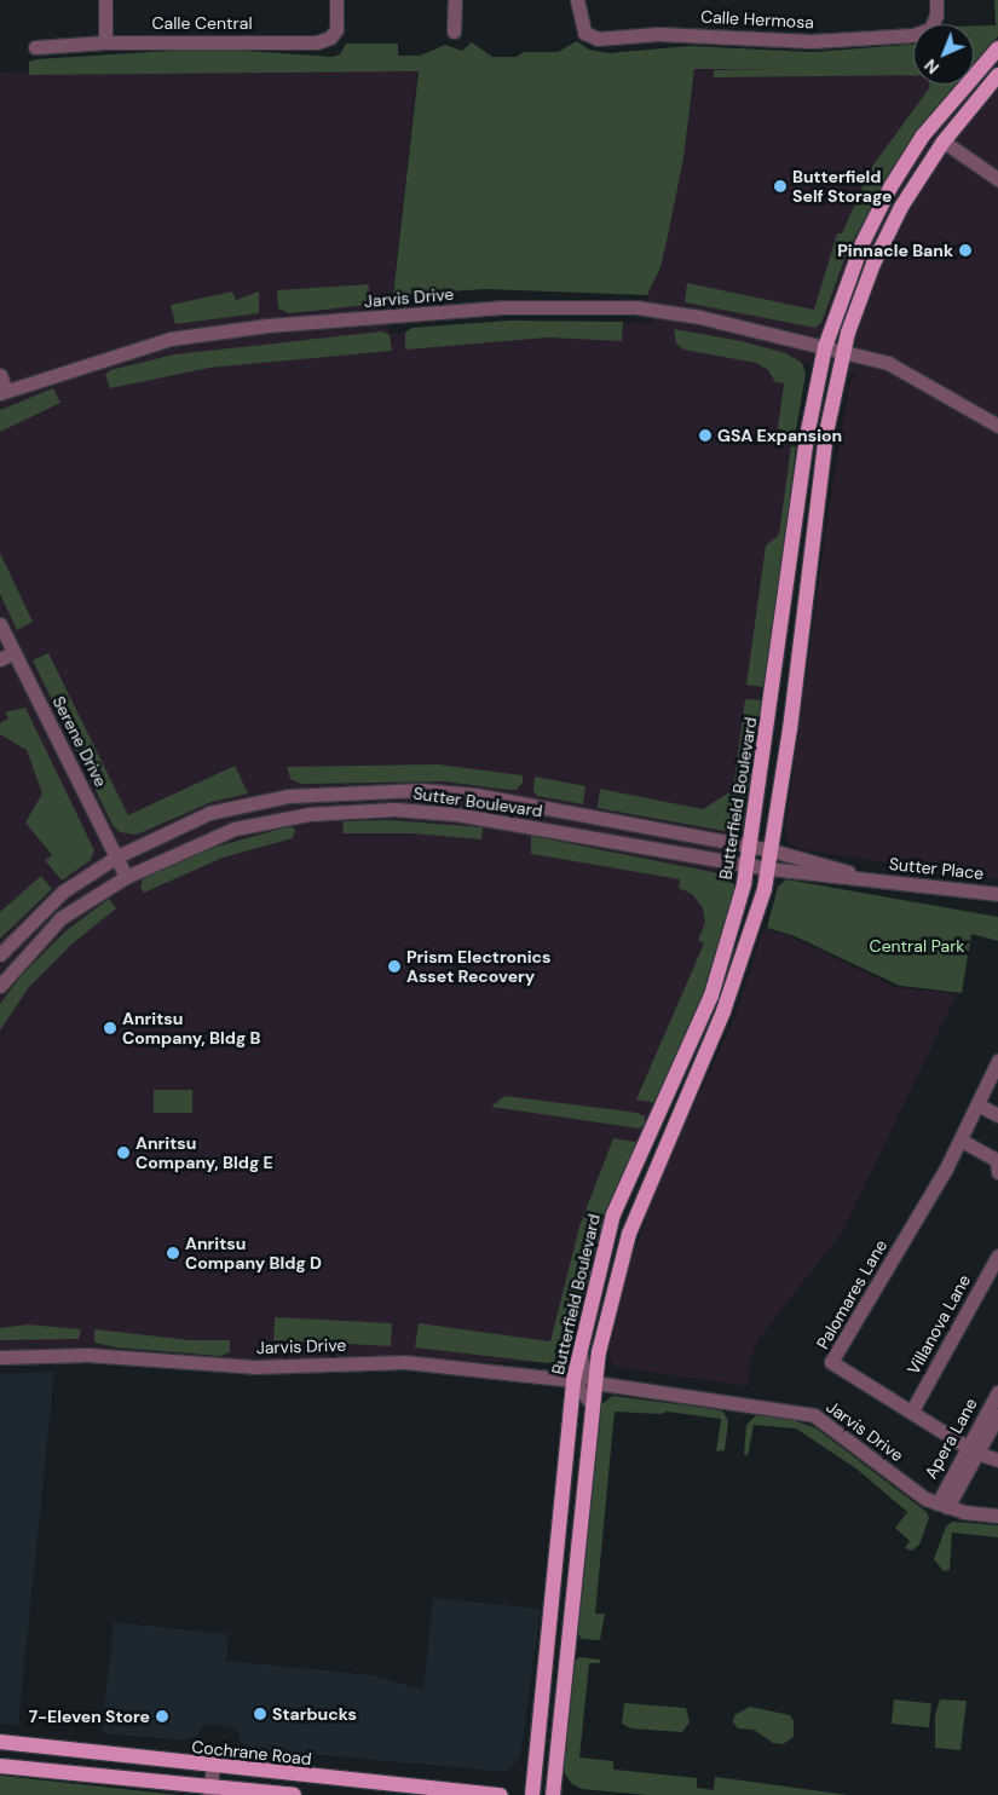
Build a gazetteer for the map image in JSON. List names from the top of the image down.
{
  "streets": {
    "main road": ["Butterfield Boulevard", "Cochrane Road"],
    "street": [
      "Calle Hermosa",
      "Calle Central",
      "Jarvis Drive",
      "Serene Drive",
      "Sutter Boulevard",
      "Sutter Place",
      "Palomares Lane",
      "Villanova Lane",
      "Apera Lane"
    ]
  },
  "crossings": [
    ["Jarvis Drive", "Butterfield Boulevard"],
    ["Jarvis Drive", "Apera Lane"],
    ["Serene Drive", "Sutter Boulevard"],
    ["Butterfield Boulevard", "Sutter Boulevard"],
    ["Butterfield Boulevard", "Sutter Place"],
    ["Sutter Boulevard", "Sutter Place"],
    ["Palomares Lane", "Villanova Lane"],
    ["Palomares Lane", "Apera Lane"]
  ],
  "parks": ["Central Park"],
  "places": [
    "Butterfield Self Storage",
    "Pinnacle Bank",
    "GSA Expansion",
    "Prism Electronics Asset Recovery",
    "Anritsu Company, Bldg B",
    "Anritsu Company, Bldg E",
    "Anritsu Company Bldg D",
    "Starbucks",
    "7-Eleven Store"
  ],
  "north": "bottom left"
}
